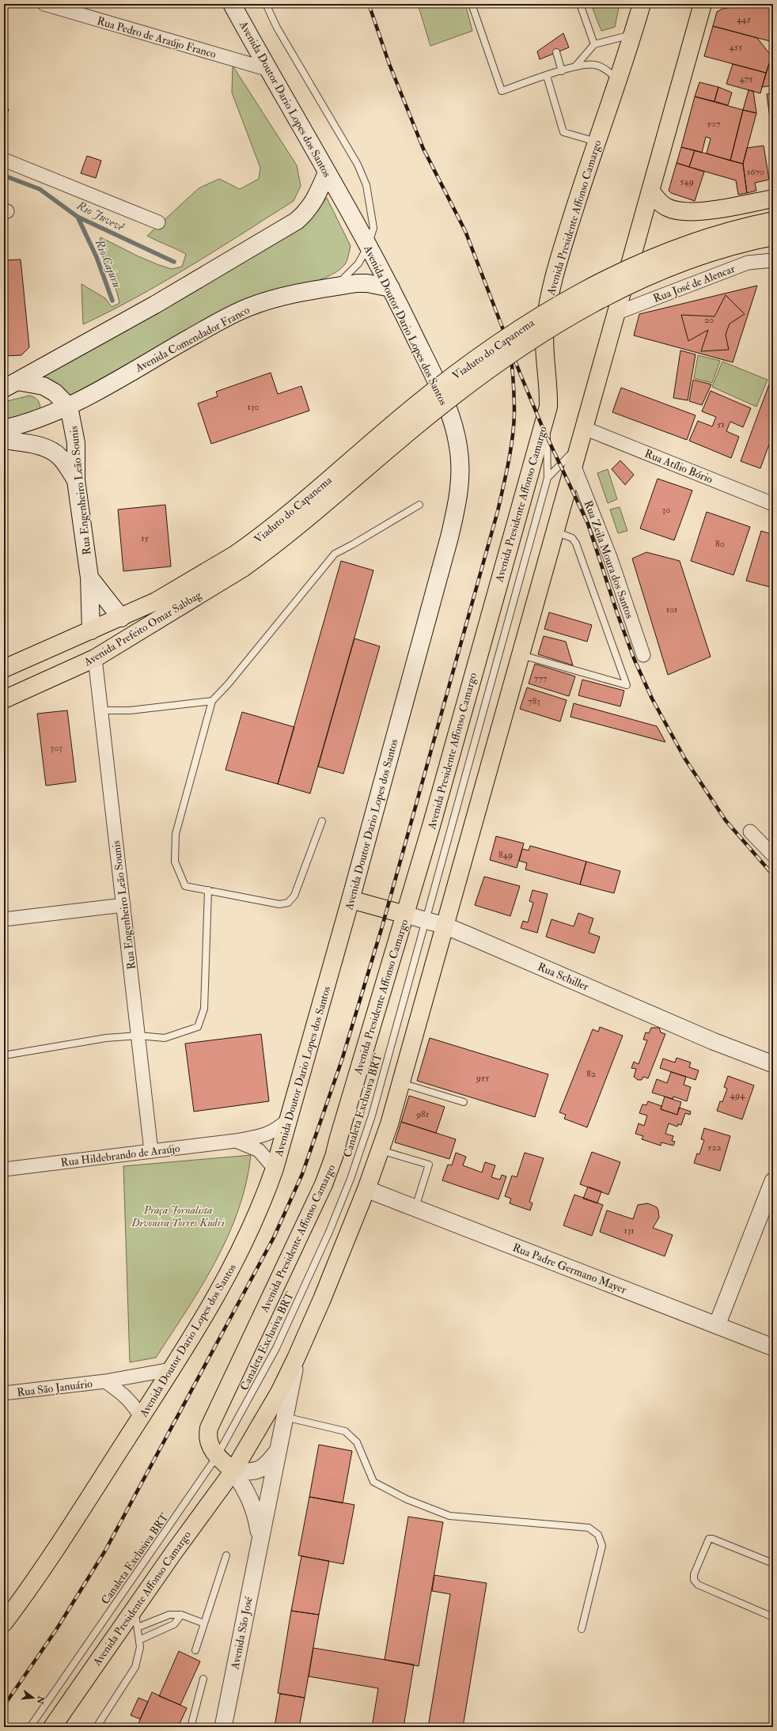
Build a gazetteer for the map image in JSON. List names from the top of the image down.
{
  "streets": {
    "main road": [
      "Avenida Doutor Dario Lopes dos Santos",
      "Avenida Presidente Affonso Camargo",
      "Avenida Comendador Franco",
      "Viaduto do Capanema",
      "Rua Engenheiro Leão Sounis",
      "Avenida Prefeito Omar Sabbag",
      "Rua Schiller"
    ],
    "street": [
      "Rua Pedro de Araújo Franco",
      "Rua José de Alencar",
      "Rua Atílio Bório",
      "Rua Zeila Moura dos Santos",
      "Rua Hildebrando de Araújo",
      "Rua Padre Germano Mayer",
      "Rua São Januário",
      "Avenida São José"
    ],
    "lane": ["Canaleta Exclusiva BRT"]
  },
  "crossings": [
    ["Rua Pedro de Araújo Franco", "Avenida Doutor Dario Lopes dos Santos"],
    ["Avenida Doutor Dario Lopes dos Santos", "Avenida Comendador Franco"],
    ["Avenida Doutor Dario Lopes dos Santos", "Rua Schiller"],
    ["Avenida Doutor Dario Lopes dos Santos", "Rua Hildebrando de Araújo"],
    ["Avenida Doutor Dario Lopes dos Santos", "Rua São Januário"],
    ["Avenida Presidente Affonso Camargo", "Rua José de Alencar"],
    ["Avenida Presidente Affonso Camargo", "Rua Atílio Bório"],
    ["Avenida Presidente Affonso Camargo", "Rua Zeila Moura dos Santos"],
    ["Avenida Presidente Affonso Camargo", "Rua Schiller"],
    ["Avenida Presidente Affonso Camargo", "Canaleta Exclusiva BRT"],
    ["Avenida Presidente Affonso Camargo", "Rua Padre Germano Mayer"],
    ["Avenida Presidente Affonso Camargo", "Avenida São José"],
    ["Avenida Comendador Franco", "Rua Engenheiro Leão Sounis"],
    ["Viaduto do Capanema", "Avenida Prefeito Omar Sabbag"],
    ["Rua Engenheiro Leão Sounis", "Avenida Prefeito Omar Sabbag"],
    ["Rua Engenheiro Leão Sounis", "Rua Hildebrando de Araújo"],
    ["Rua Schiller", "Canaleta Exclusiva BRT"]
  ],
  "water": ["Rio Juvevê", "Rio Cajuru"],
  "parks": ["Praça Jornalista Divonira Torres Kudri"],
  "house_numbers": [
    "445",
    "455",
    "475",
    "507",
    "1670",
    "549",
    "20",
    "130",
    "51",
    "30",
    "15",
    "80",
    "101",
    "777",
    "783",
    "303",
    "849",
    "82",
    "955",
    "494",
    "981",
    "522",
    "131"
  ],
  "north": "right"
}
